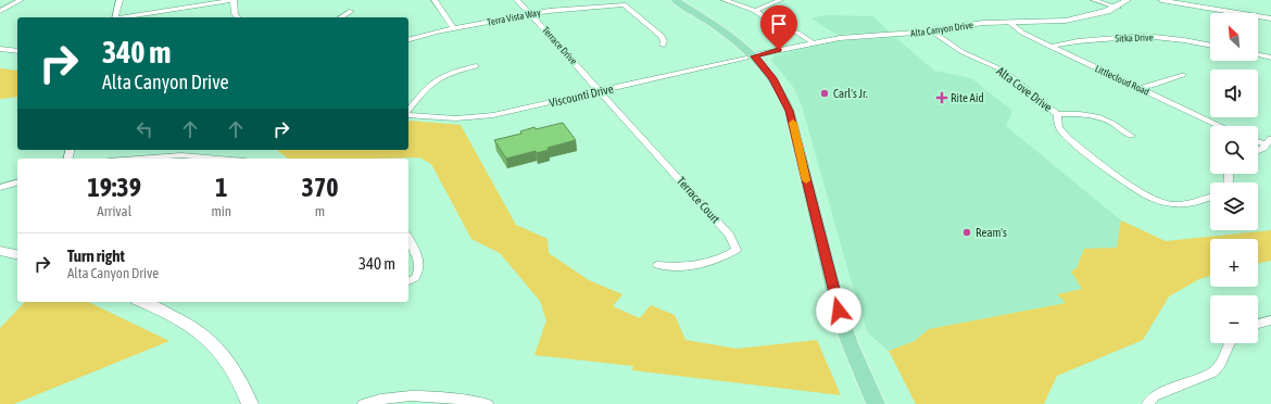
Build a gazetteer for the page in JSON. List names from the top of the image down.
{
  "streets": {
    "street": [
      "Terra Vista Way",
      "Alta Canyon Drive",
      "Sitka Drive",
      "Terrace Drive",
      "Littlecloud Road",
      "Alta Cove Drive",
      "Viscounti Drive",
      "Terrace Court"
    ]
  },
  "crossings": [
    ["Terra Vista Way", "Terrace Drive"],
    ["Alta Canyon Drive", "Littlecloud Road"],
    ["Alta Canyon Drive", "Alta Cove Drive"],
    ["Alta Canyon Drive", "Viscounti Drive"],
    ["Sitka Drive", "Littlecloud Road"],
    ["Terrace Drive", "Viscounti Drive"],
    ["Terrace Drive", "Terrace Court"],
    ["Viscounti Drive", "Terrace Court"]
  ],
  "places": {
    "other": ["Carl's Jr.", "Ream's"],
    "health": ["Rite Aid"]
  },
  "north": "top left",
  "page": {
    "map_buttons": ["+", "−"],
    "turn": ["340 m", "Alta Canyon Drive"],
    "eta": [
      "19:39",
      "Arrival",
      "1",
      "min",
      "370",
      "m"
    ],
    "list": [
      {
        "name": "Turn right",
        "note": "Alta Canyon Drive",
        "value": "340 m"
      }
    ]
  }
}
